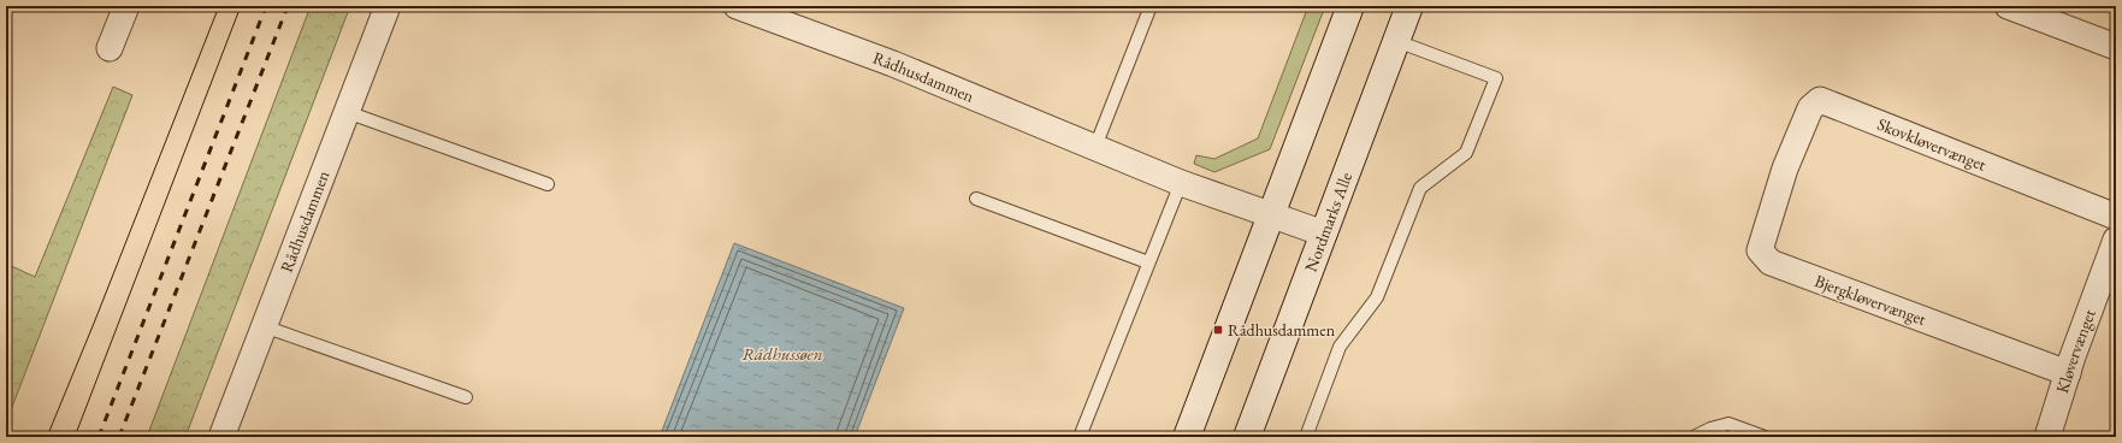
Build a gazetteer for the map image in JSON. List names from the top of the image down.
{
  "streets": {
    "street": [
      "Rådhusdammen",
      "Skovkløvervænget",
      "Nordmarks Alle",
      "Bjergkløvervænget",
      "Kløvervænget"
    ]
  },
  "crossings": [
    ["Rådhusdammen", "Nordmarks Alle"],
    ["Skovkløvervænget", "Bjergkløvervænget"],
    ["Bjergkløvervænget", "Kløvervænget"]
  ],
  "water": ["Rådhussøen"],
  "places": {
    "transit": ["Rådhusdammen"]
  }
}
